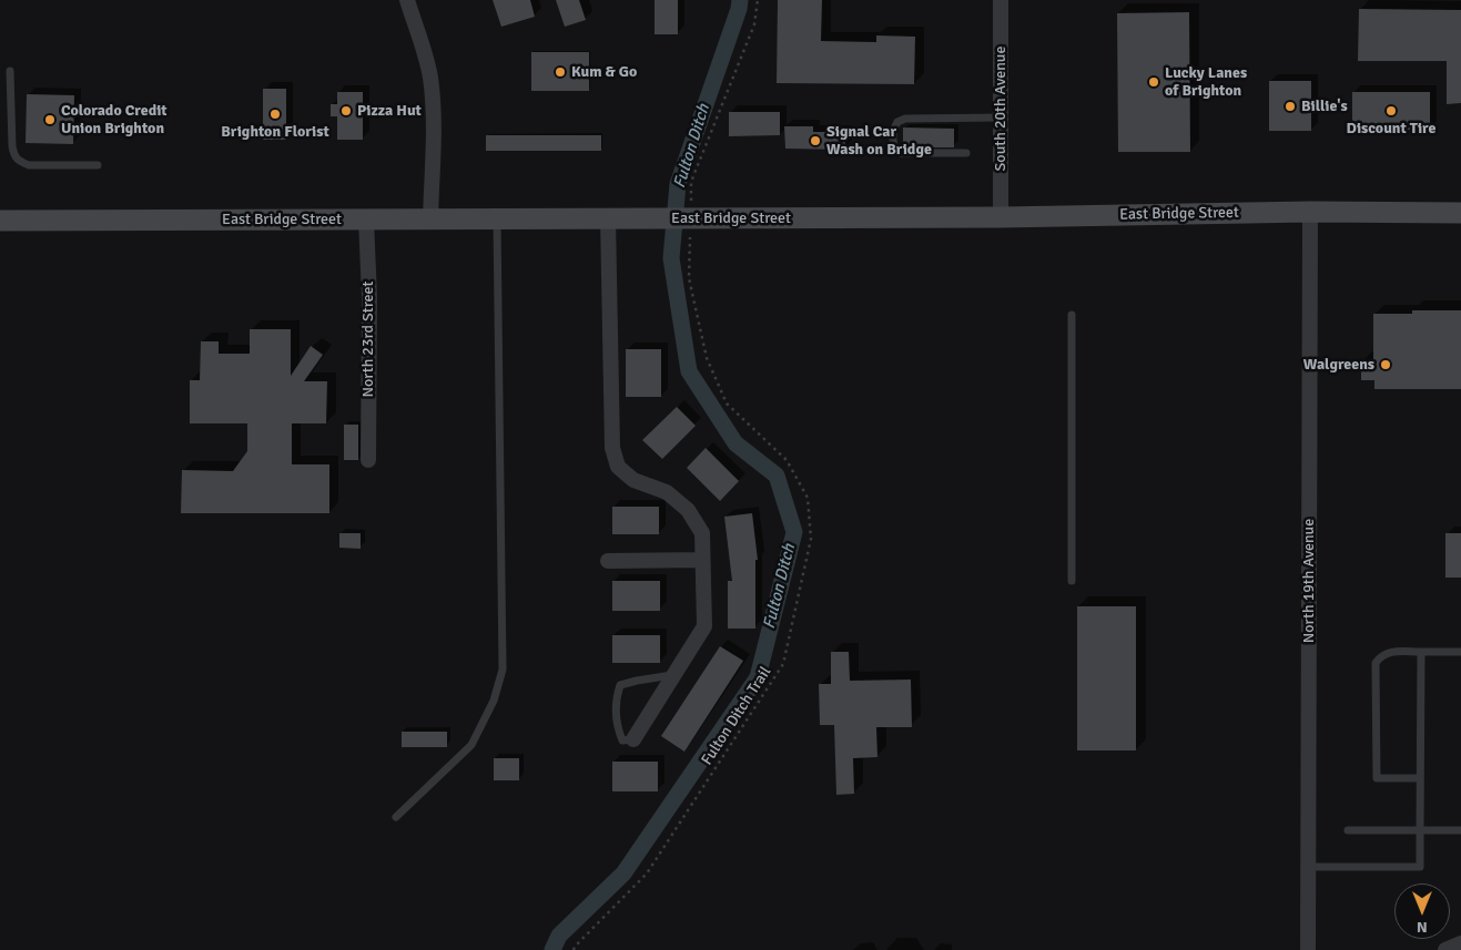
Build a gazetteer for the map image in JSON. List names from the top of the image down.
{
  "streets": {
    "main road": ["East Bridge Street"],
    "street": ["South 20th Avenue", "North 23rd Street", "North 19th Avenue"],
    "path": ["Fulton Ditch Trail"]
  },
  "crossings": [
    ["South 20th Avenue", "East Bridge Street"],
    ["East Bridge Street", "North 23rd Street"],
    ["East Bridge Street", "North 19th Avenue"],
    ["East Bridge Street", "Fulton Ditch Trail"]
  ],
  "water": ["Fulton Ditch"],
  "places": [
    "Kum & Go",
    "Lucky Lanes of Brighton",
    "Billie's",
    "Pizza Hut",
    "Discount Tire",
    "Brighton Florist",
    "Colorado Credit Union Brighton",
    "Signal Car Wash on Bridge",
    "Walgreens"
  ],
  "north": "bottom"
}
